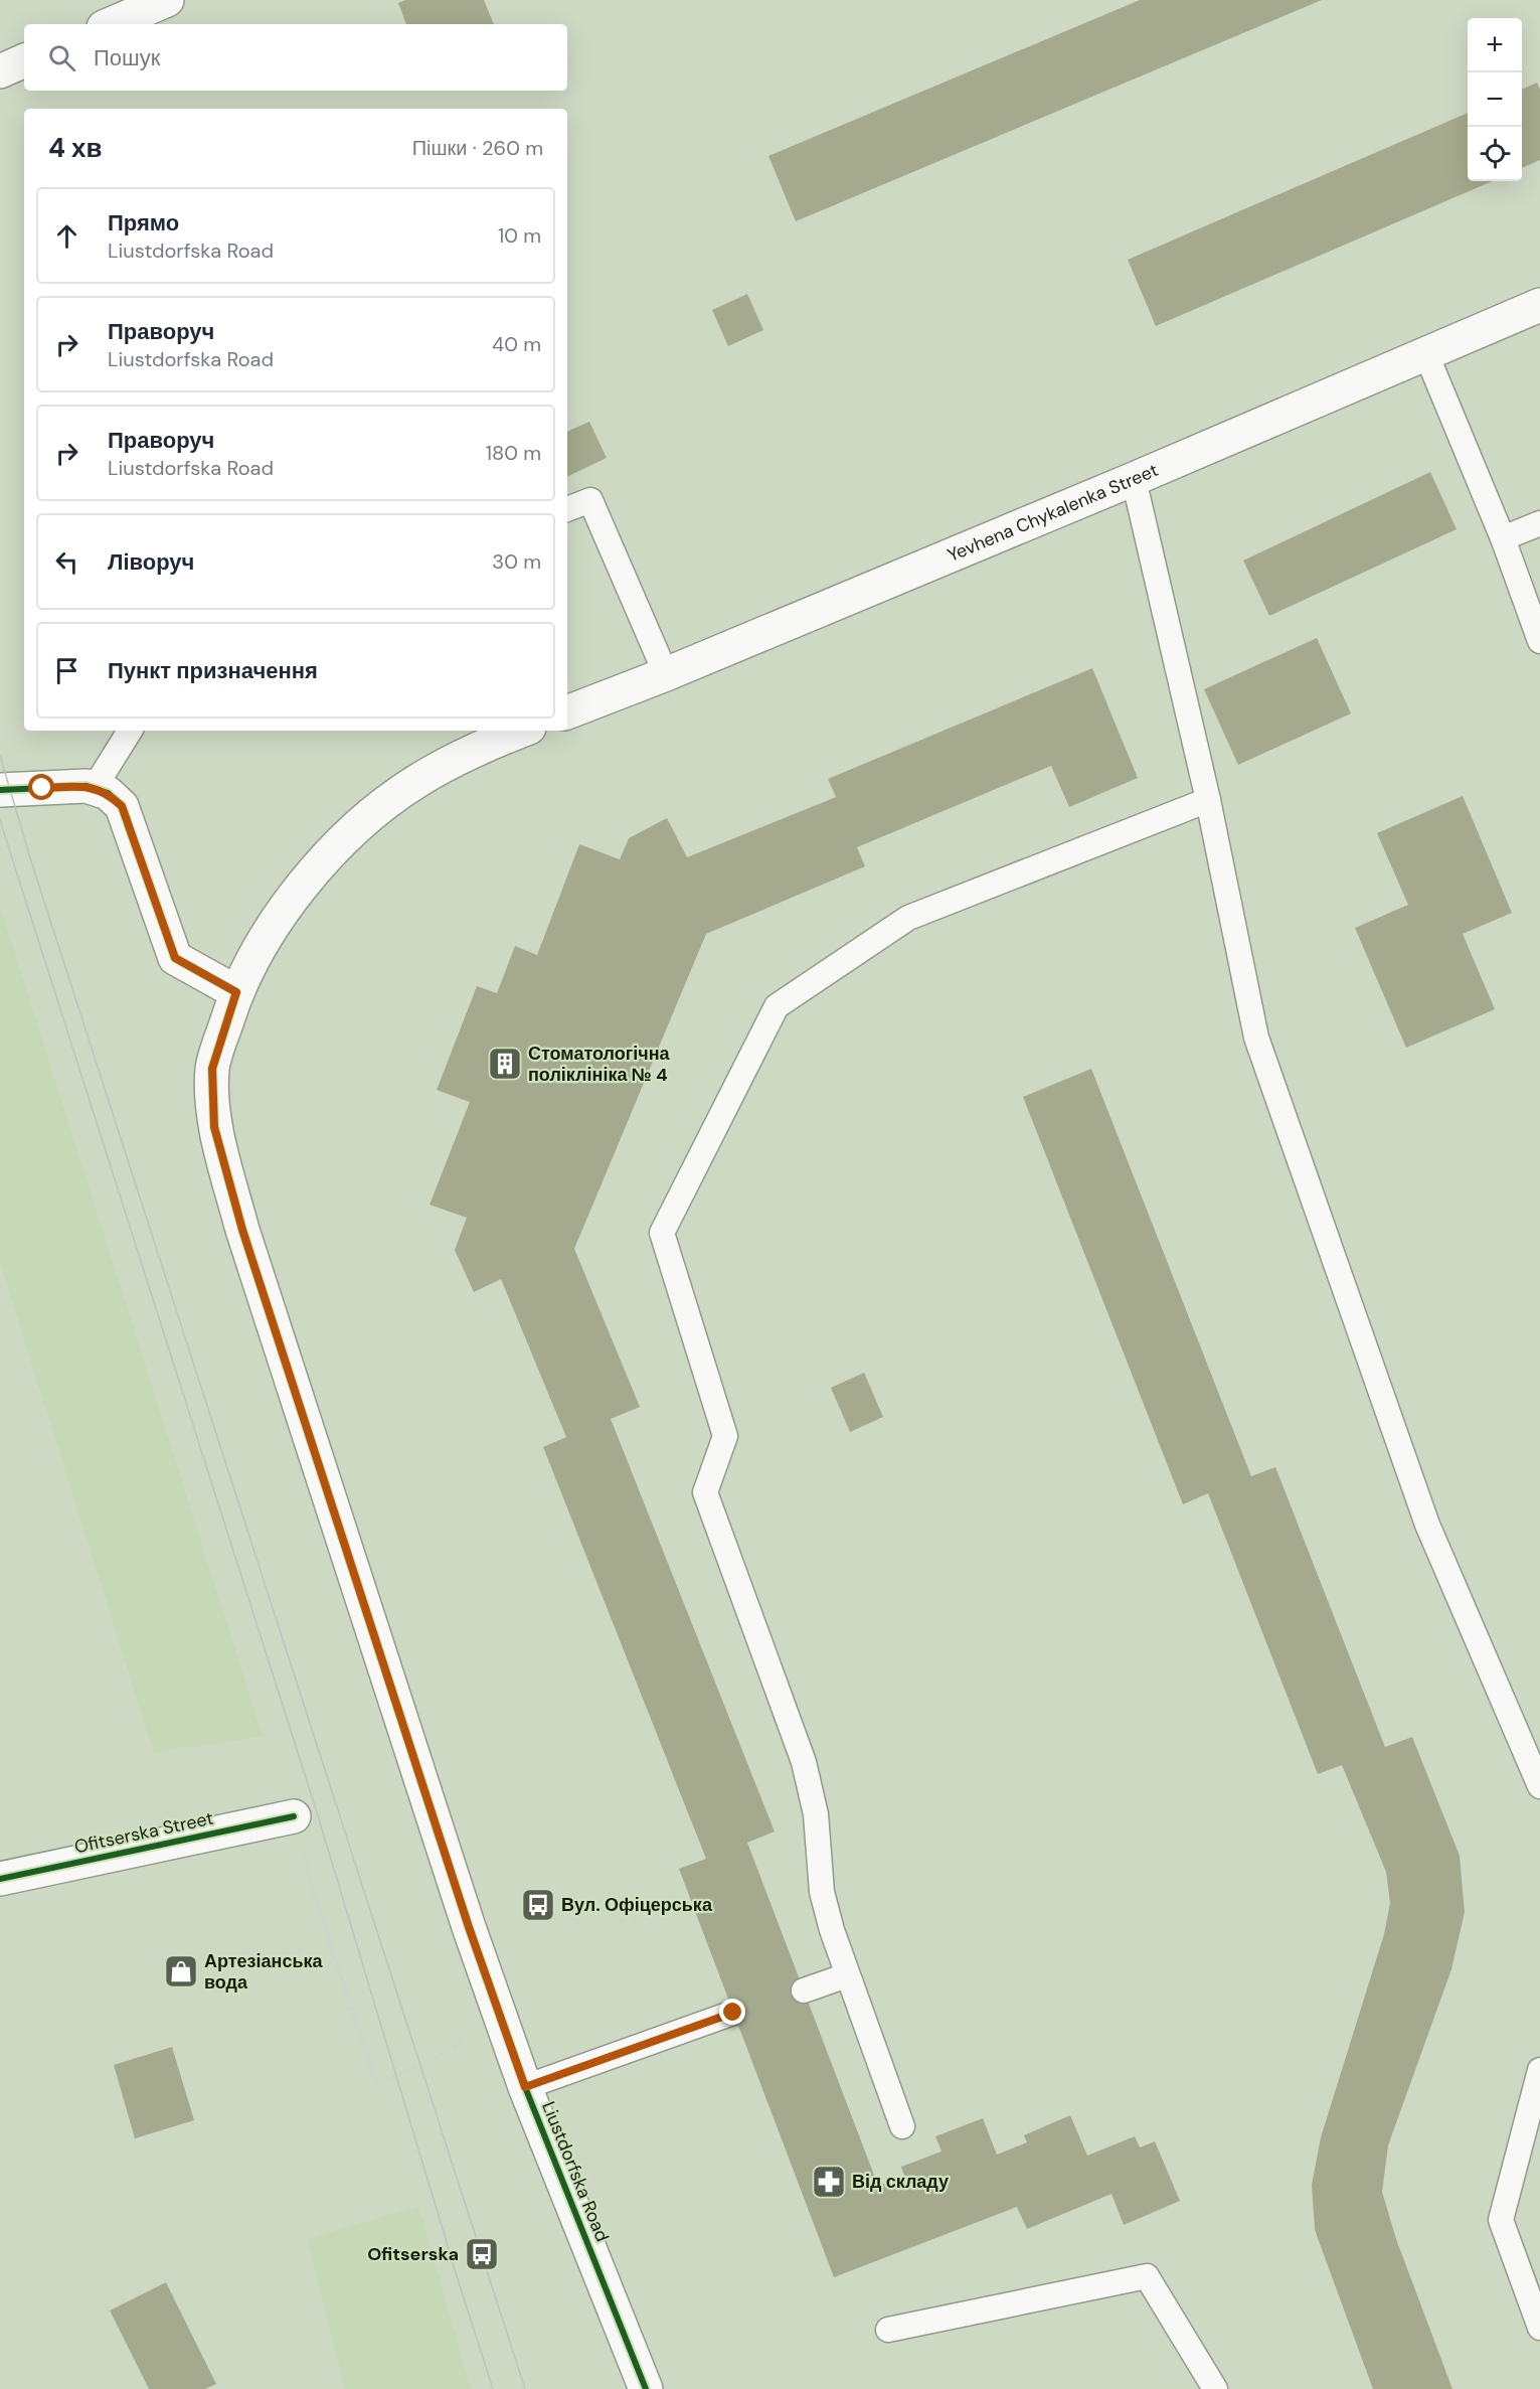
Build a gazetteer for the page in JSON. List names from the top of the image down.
{
  "streets": {
    "main road": ["Yevhena Chykalenka Street", "Ofitserska Street", "Liustdorfska Road"]
  },
  "places": {
    "building": ["Стоматологічна поліклініка № 4"],
    "bus stop": ["Вул. Офіцерська", "Ofitserska"],
    "shop": ["Артезіанська вода"],
    "pharmacy": ["Від складу"]
  },
  "page": {
    "map_buttons": ["+", "−"],
    "search": "Пошук",
    "heading": ["4 хв", "Пішки · 260 m"],
    "list": [
      ["Прямо", "Liustdorfska Road", "10 m"],
      ["Праворуч", "Liustdorfska Road", "40 m"],
      ["Праворуч", "Liustdorfska Road", "180 m"],
      ["Ліворуч", "30 m"],
      "Пункт призначення"
    ]
  }
}
